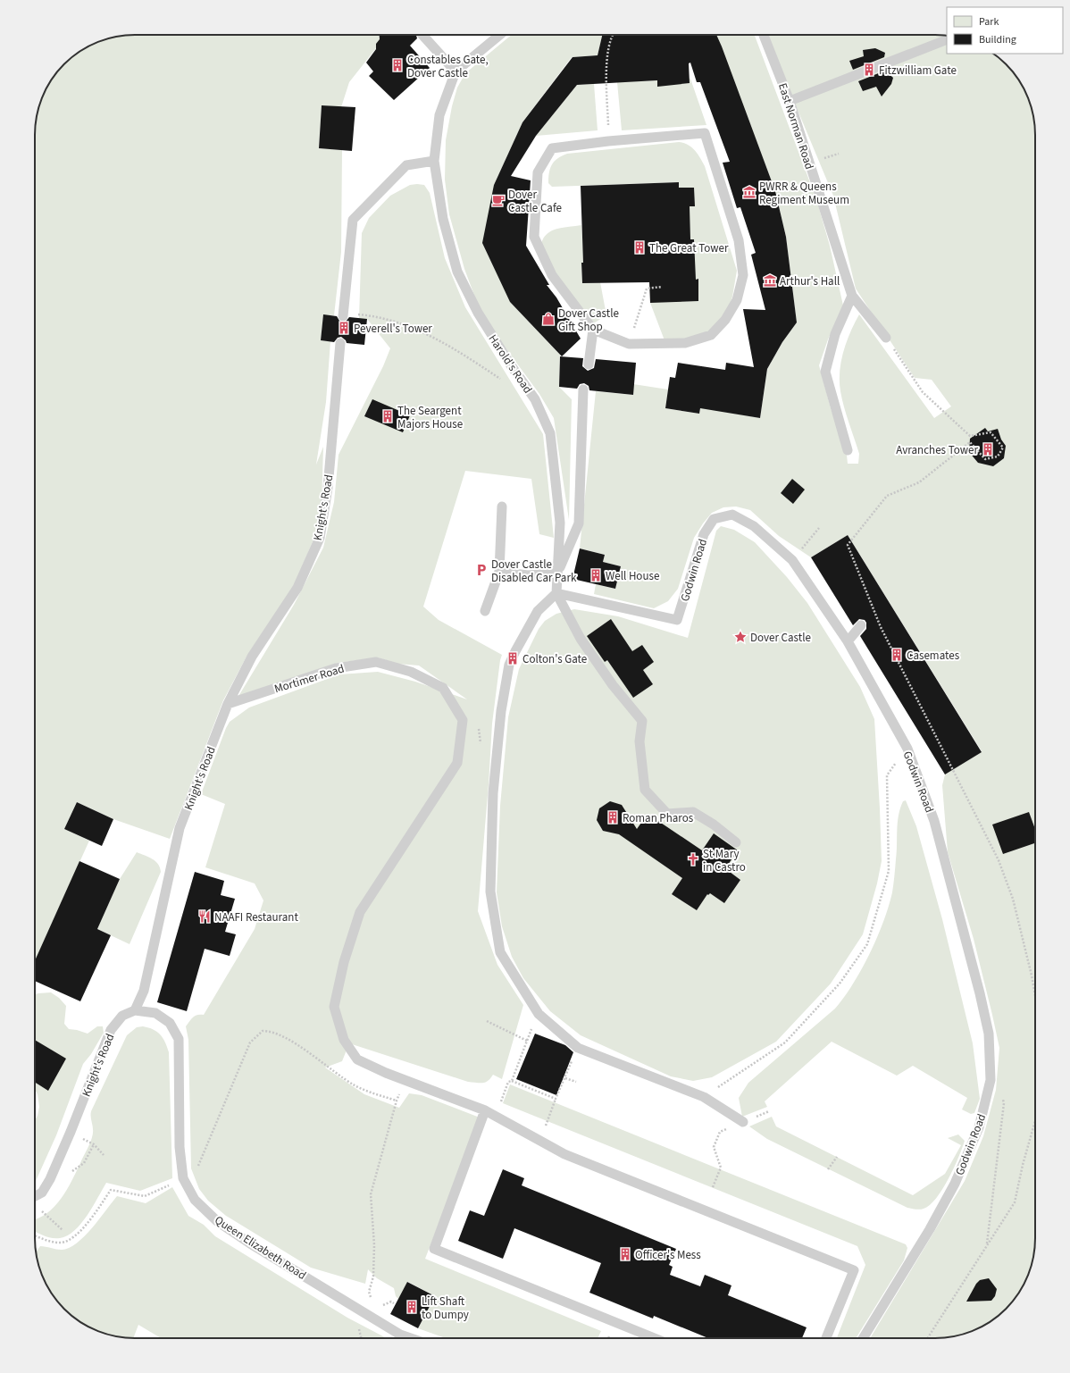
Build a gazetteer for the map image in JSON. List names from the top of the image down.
{
  "streets": {
    "lane": [
      "East Norman Road",
      "Harold's Road",
      "Knight's Road",
      "Godwin Road",
      "Mortimer Road",
      "Queen Elizabeth Road"
    ]
  },
  "crossings": [
    ["Knight's Road", "Mortimer Road"],
    ["Knight's Road", "Queen Elizabeth Road"]
  ],
  "places": {
    "building": [
      "Constables Gate, Dover Castle",
      "Fitzwilliam Gate",
      "The Great Tower",
      "Peverell's Tower",
      "The Seargent Majors House",
      "Avranches Tower",
      "Well House",
      "Casemates",
      "Colton's Gate",
      "Roman Pharos",
      "Officer's Mess",
      "Lift Shaft to Dumpy"
    ],
    "museum": ["PWRR & Queens Regiment Museum", "Arthur's Hall"],
    "cafe": ["Dover Castle Cafe"],
    "shop": ["Dover Castle Gift Shop"],
    "parking": ["Dover Castle Disabled Car Park"],
    "place": ["Dover Castle"],
    "church": ["St Mary in Castro"],
    "restaurant": ["NAAFI Restaurant"]
  },
  "legend": ["Park", "Building"]
}
